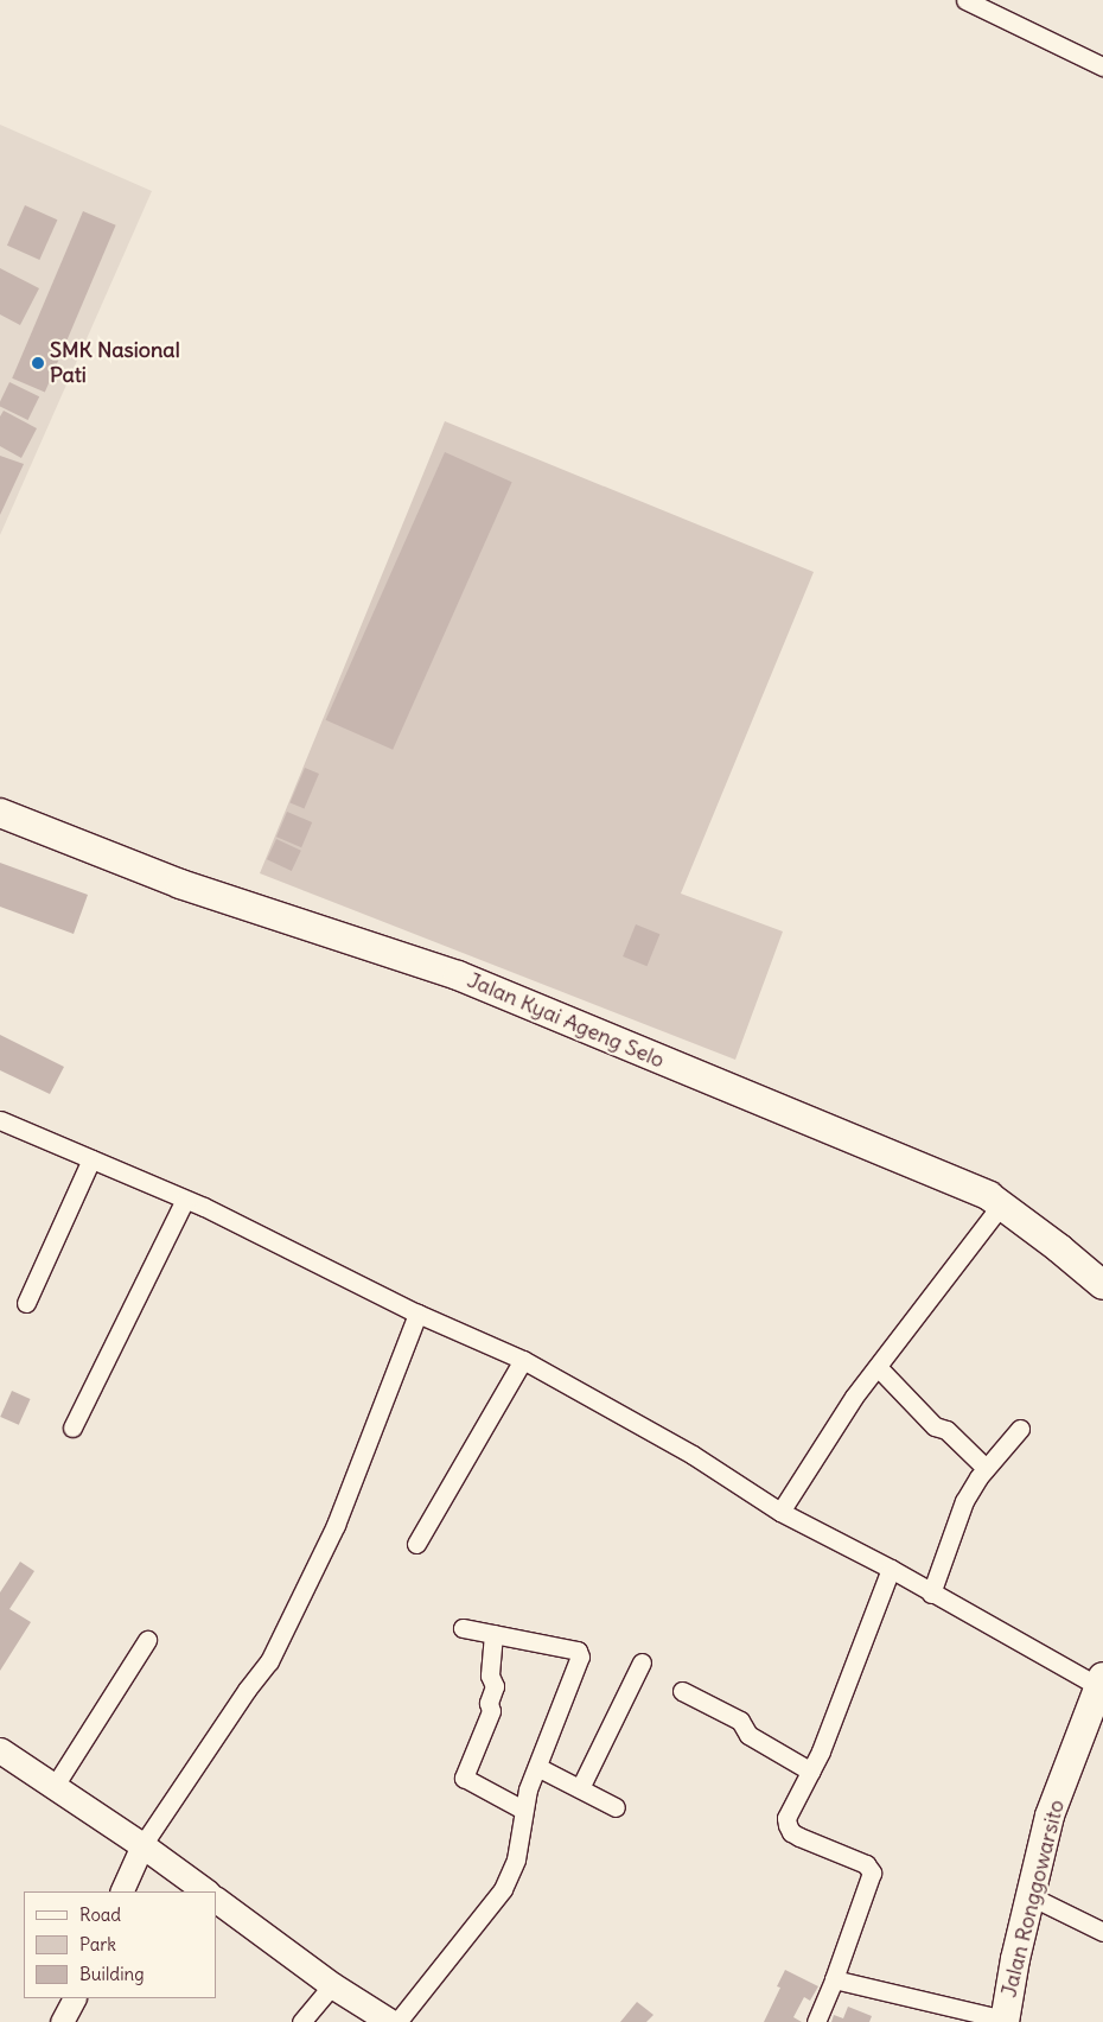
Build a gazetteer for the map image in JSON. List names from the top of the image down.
{
  "streets": {
    "main road": ["Jalan Kyai Ageng Selo", "Jalan Ronggowarsito"]
  },
  "places": ["SMK Nasional Pati"],
  "legend": ["Road", "Park", "Building"]
}
